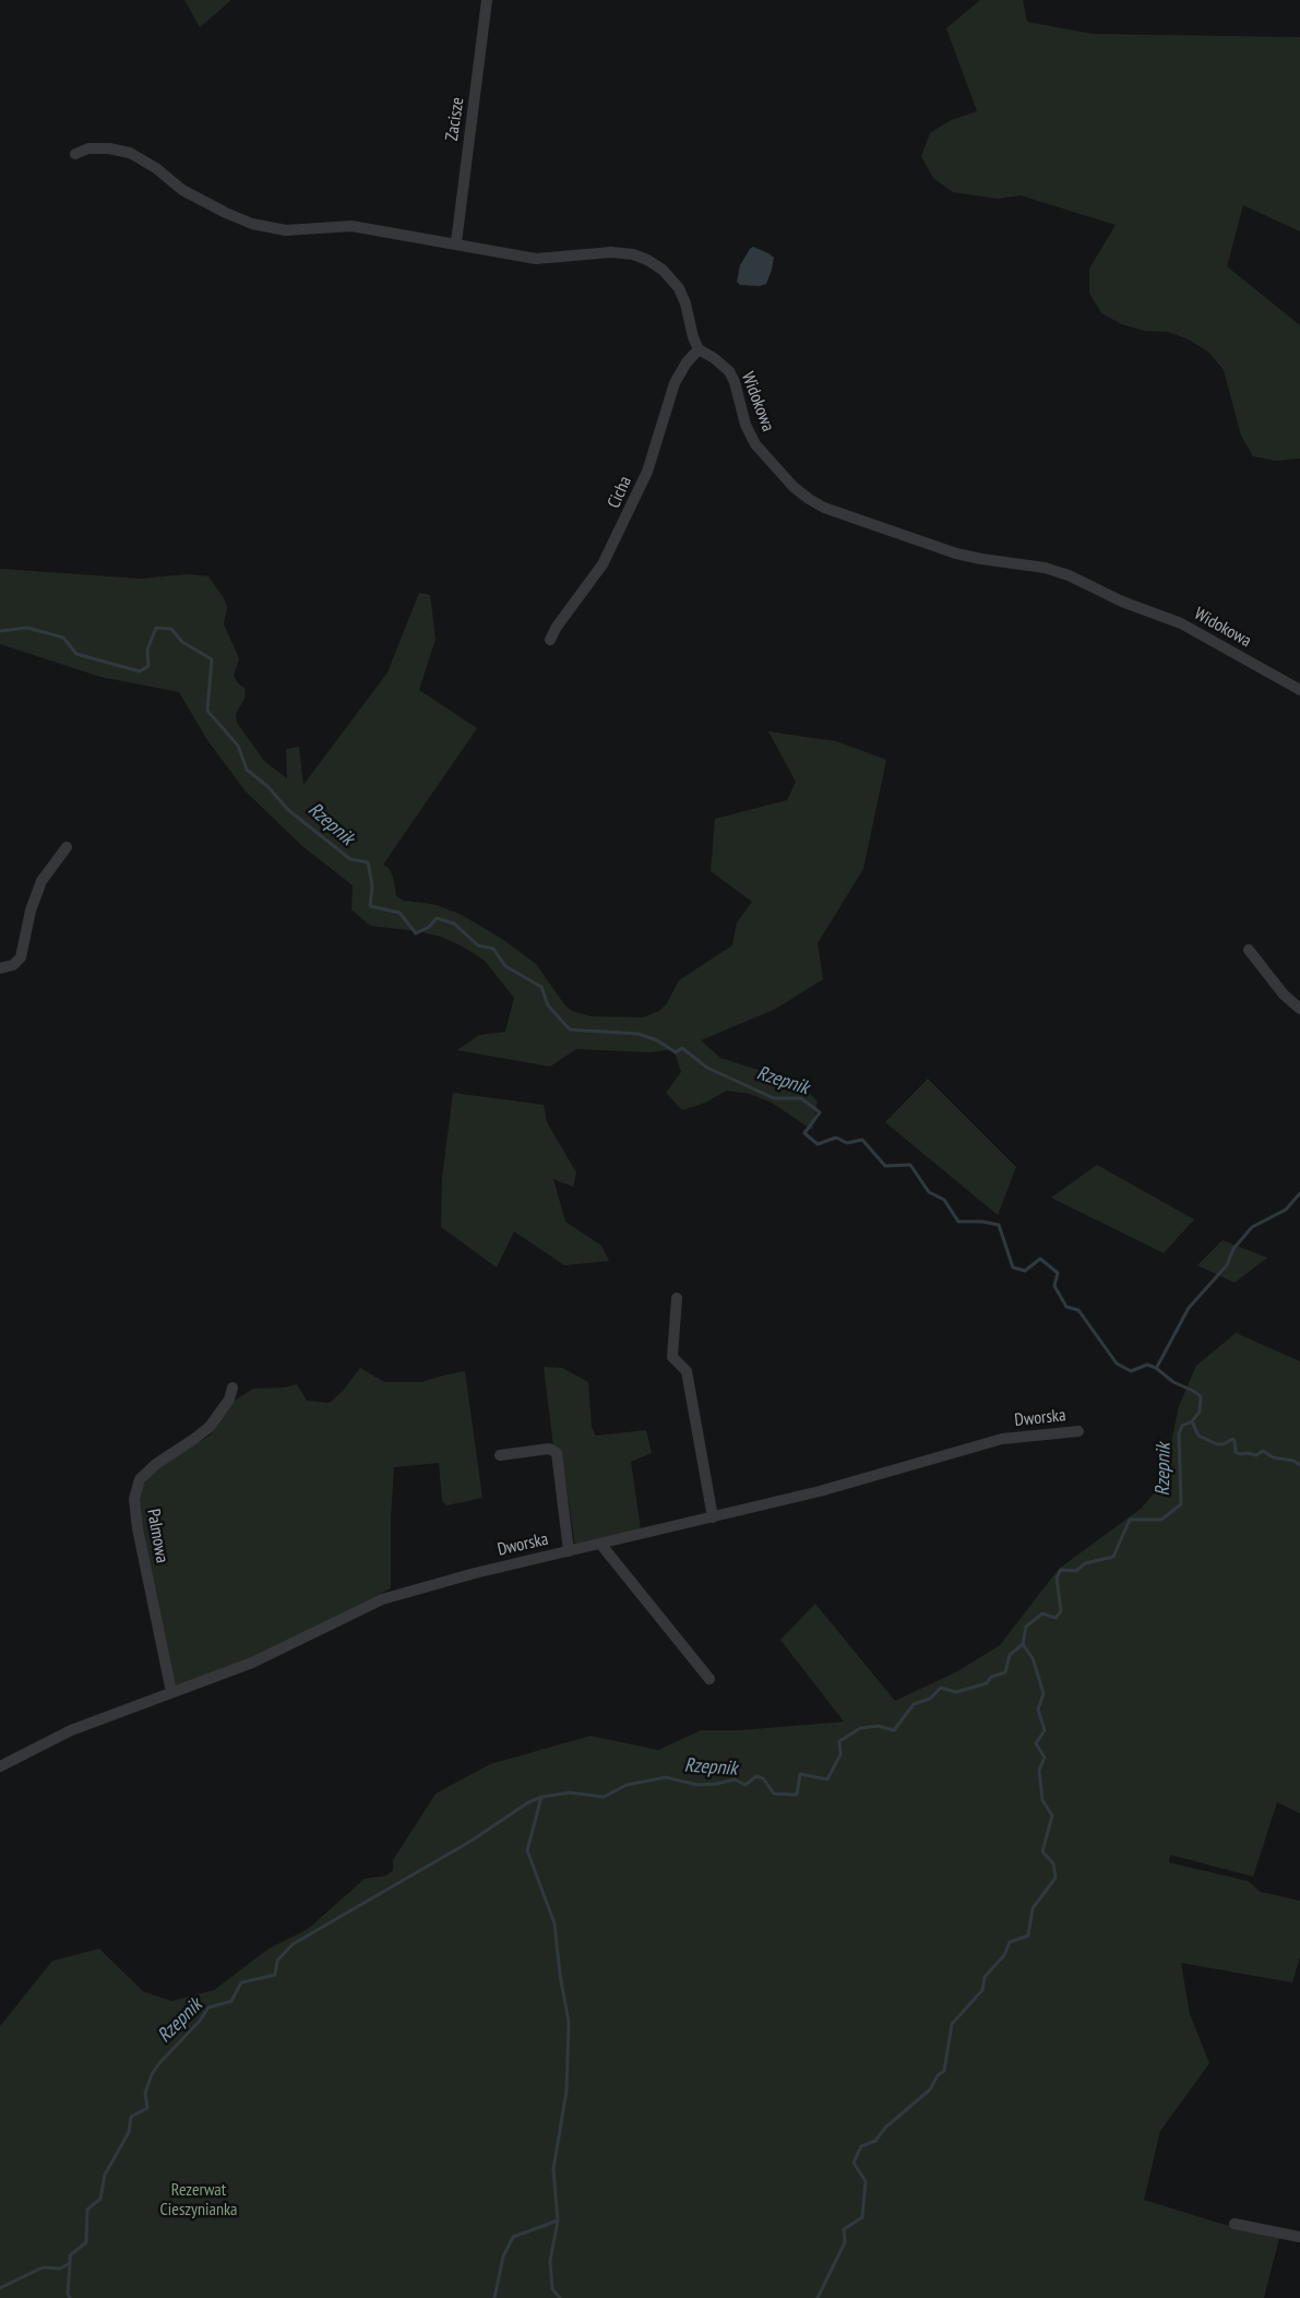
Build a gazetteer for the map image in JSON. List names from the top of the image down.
{
  "streets": {
    "street": [
      "Zacisze",
      "Widokowa",
      "Cicha",
      "Dworska",
      "Palmowa"
    ]
  },
  "crossings": [
    ["Widokowa", "Cicha"],
    ["Dworska", "Palmowa"]
  ],
  "water": ["Rzepnik"],
  "parks": ["Rezerwat Cieszynianka"]
}
